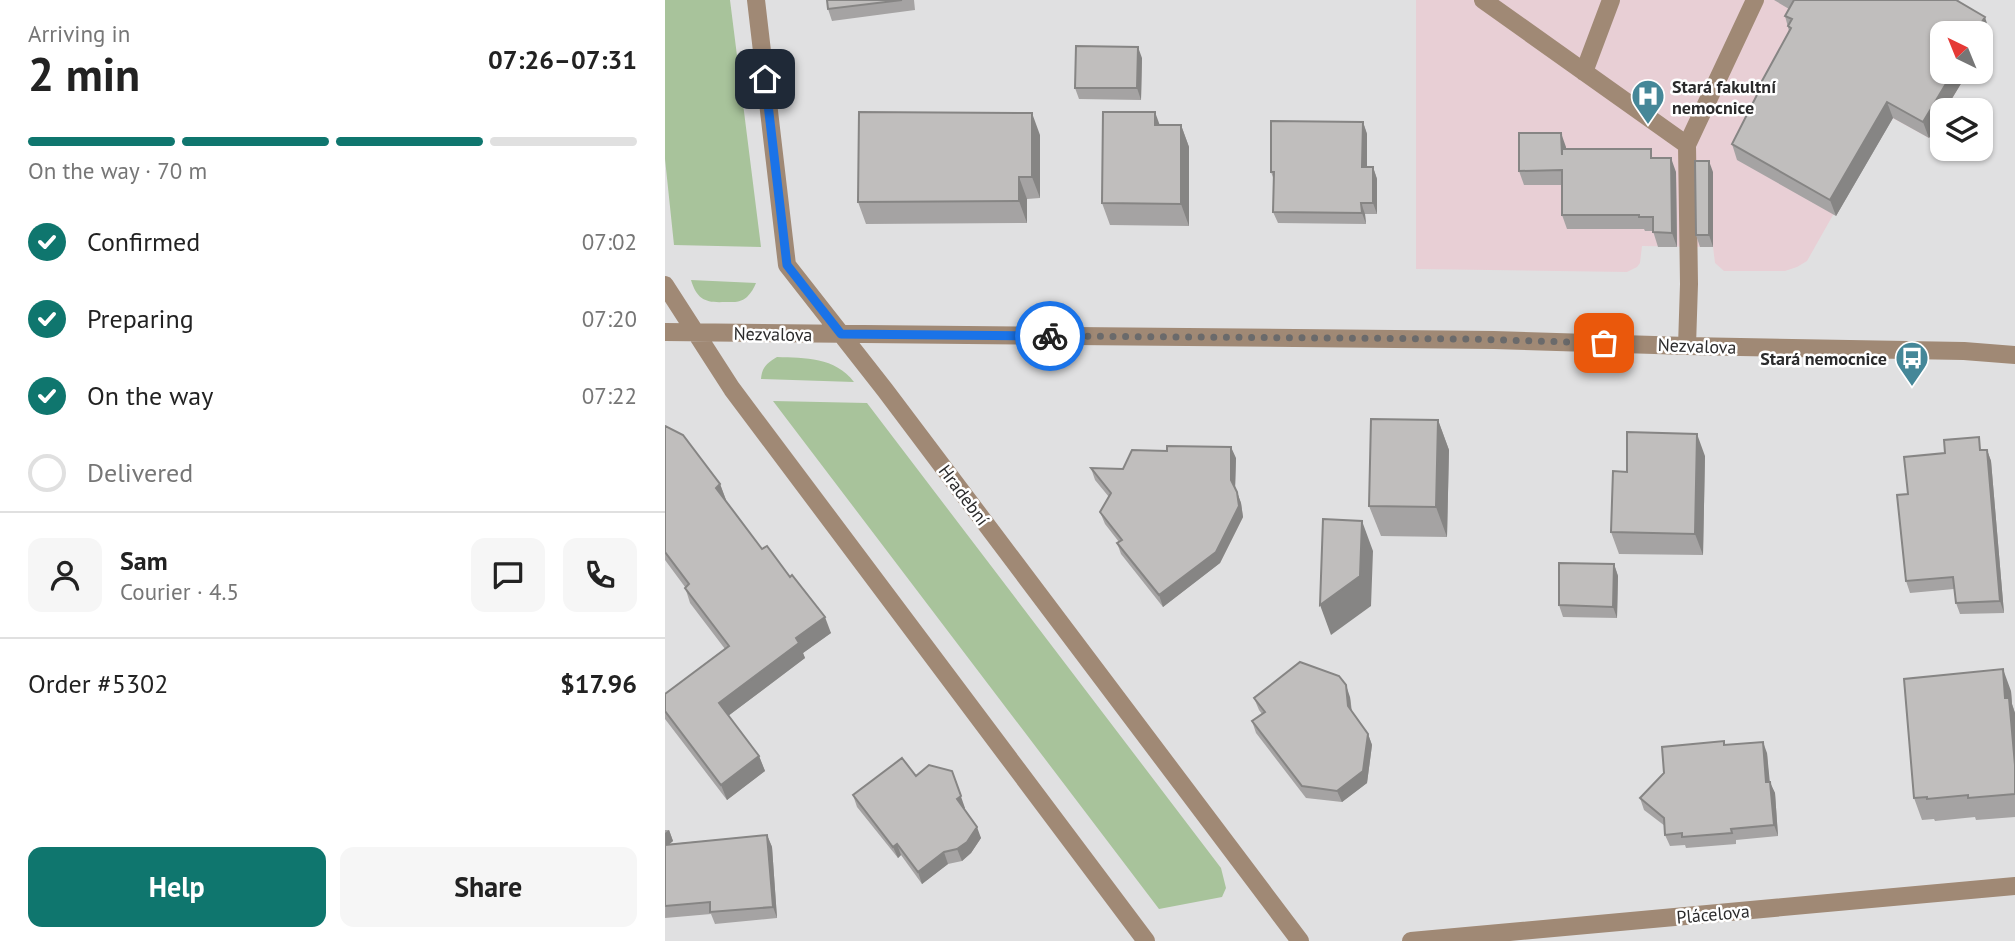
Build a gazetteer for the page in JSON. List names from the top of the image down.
{
  "streets": {
    "street": ["Nezvalova", "Hradební", "Plácelova"]
  },
  "crossings": [
    ["Nezvalova", "Hradební"]
  ],
  "places": {
    "hospital": ["Stará fakultní nemocnice"],
    "bus stop": ["Stará nemocnice"]
  },
  "north": "top left",
  "page": {
    "heading": ["2 min", "Arriving in", "07:26–07:31"],
    "panel": [
      "Sam",
      "Courier · 4.5",
      "Order #5302",
      "$17.96"
    ],
    "bar": "On the way · 70 m",
    "list": [
      ["Confirmed", "07:02"],
      ["Preparing", "07:20"],
      ["On the way", "07:22"],
      "Delivered"
    ],
    "buttons": ["Help", "Share"]
  }
}
